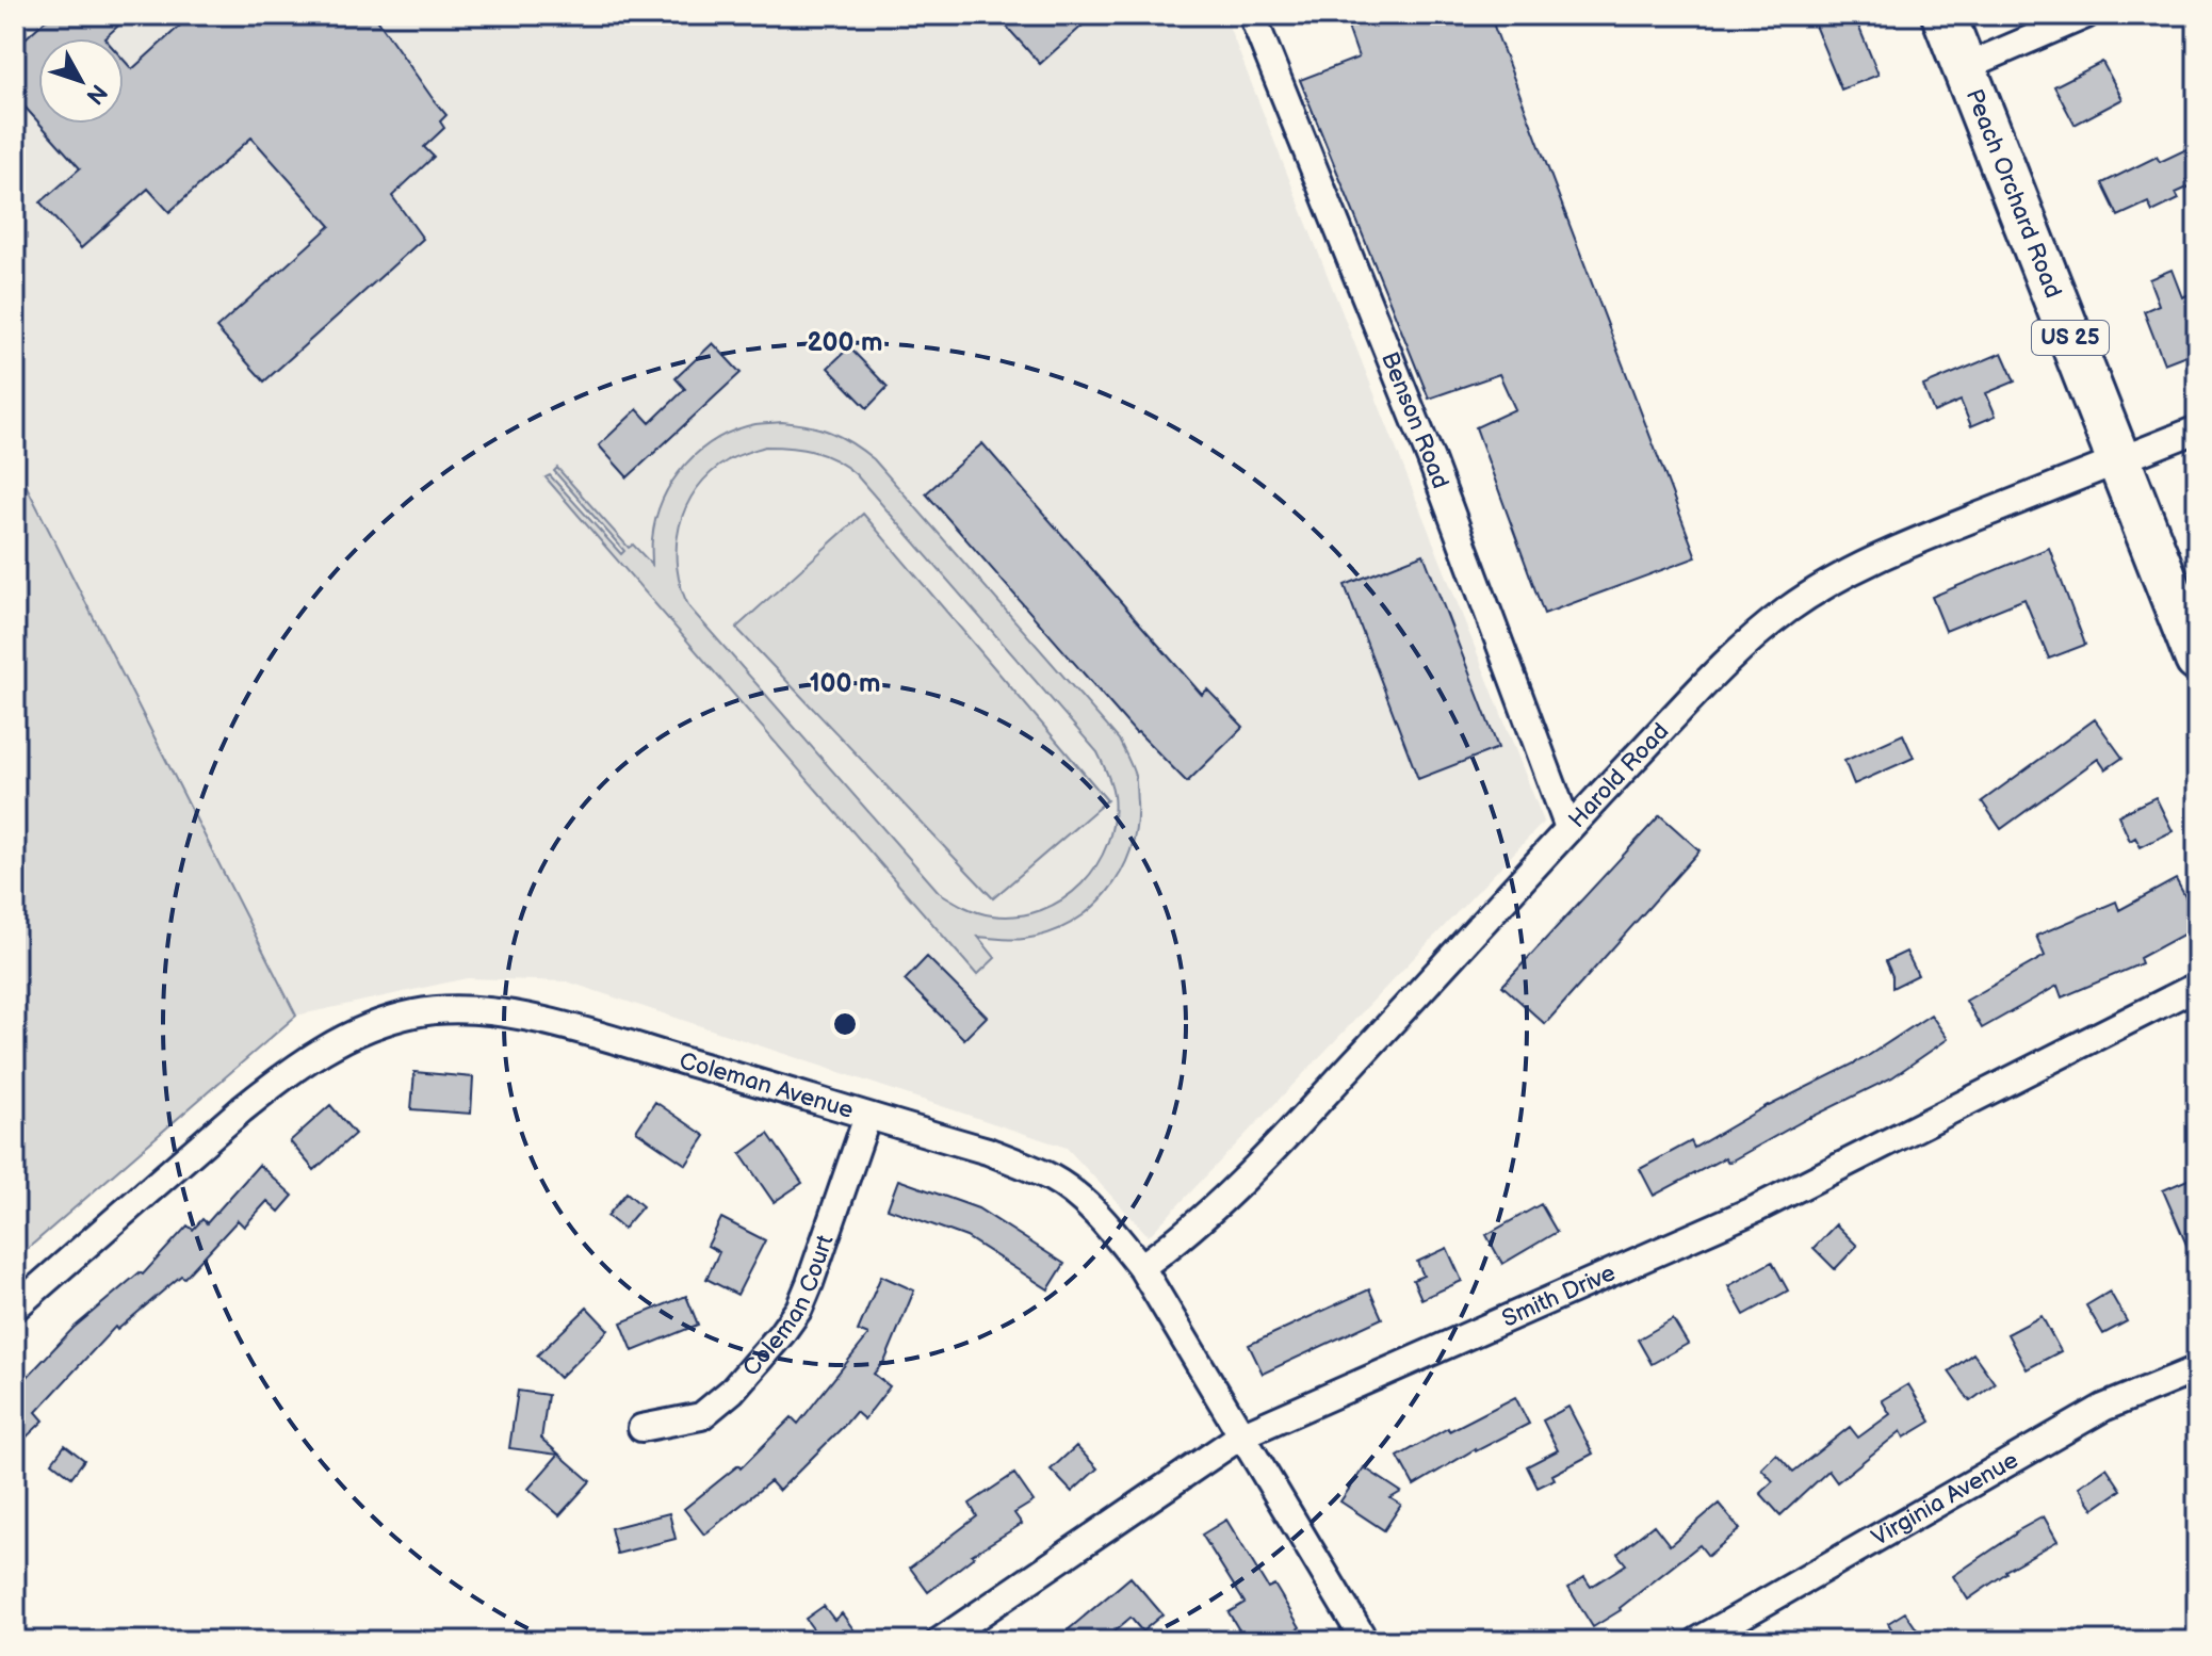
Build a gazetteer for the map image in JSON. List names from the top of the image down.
{
  "streets": {
    "main road": ["Peach Orchard Road", "US 25"],
    "street": [
      "Benson Road",
      "Harold Road",
      "Coleman Avenue",
      "Smith Drive",
      "Coleman Court",
      "Virginia Avenue"
    ]
  },
  "crossings": [
    ["Peach Orchard Road", "Harold Road"],
    ["Benson Road", "Harold Road"],
    ["Harold Road", "Coleman Avenue"],
    ["Coleman Avenue", "Smith Drive"],
    ["Coleman Avenue", "Coleman Court"]
  ],
  "north": "bottom right",
  "rings": ["200 m", "100 m"]
}
